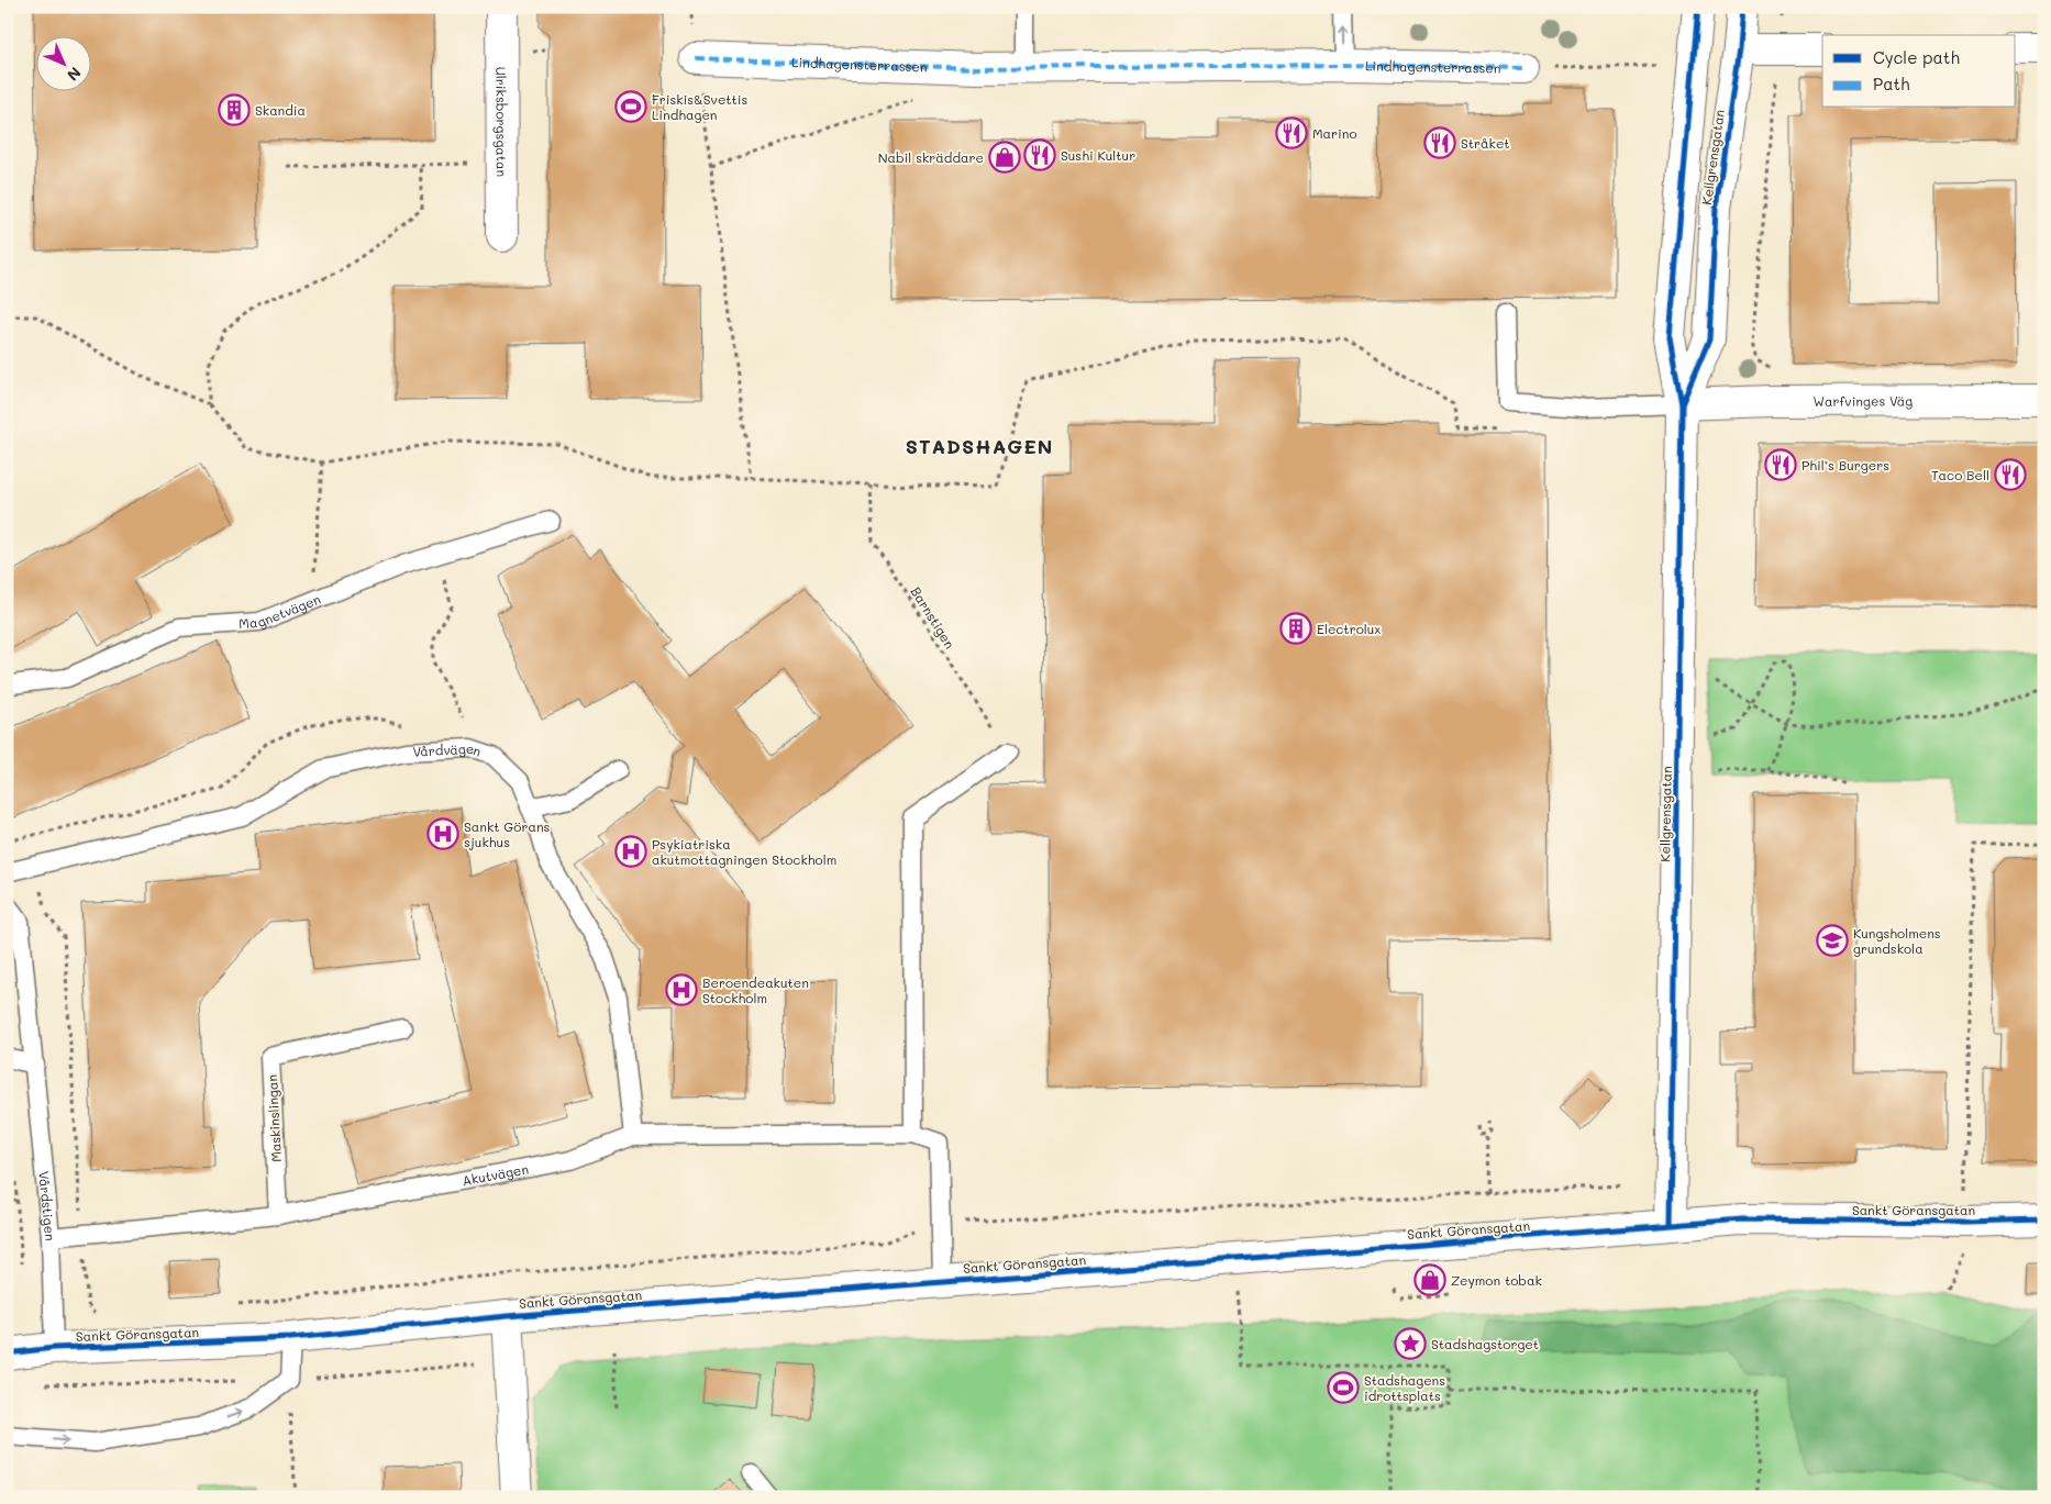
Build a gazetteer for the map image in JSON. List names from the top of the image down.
{
  "streets": {
    "street": [
      "Lindhagensterrassen",
      "Ulriksborgsgatan",
      "Kellgrensgatan",
      "Warfvinges Väg",
      "Sankt Göransgatan"
    ],
    "lane": [
      "Magnetvägen",
      "Vårdvägen",
      "Maskinslingan",
      "Akutvägen",
      "Vårdstigen"
    ],
    "path": ["Barnstigen"]
  },
  "crossings": [
    ["Kellgrensgatan", "Warfvinges Väg"],
    ["Kellgrensgatan", "Sankt Göransgatan"],
    ["Vårdvägen", "Akutvägen"],
    ["Maskinslingan", "Akutvägen"],
    ["Akutvägen", "Vårdstigen"],
    ["Vårdstigen", "Sankt Göransgatan"]
  ],
  "districts": ["STADSHAGEN"],
  "places": {
    "sports": ["Friskis&Svettis Lindhagen", "Stadshagens idrottsplats"],
    "building": ["Skandia", "Electrolux"],
    "restaurant": [
      "Marino",
      "Stråket",
      "Sushi Kultur",
      "Phil’s Burgers",
      "Taco Bell"
    ],
    "shop": ["Nabil skräddare", "Zeymon tobak"],
    "hospital": ["Sankt Görans sjukhus", "Psykiatriska akutmottagningen Stockholm", "Beroendeakuten Stockholm"],
    "school or university": ["Kungsholmens grundskola"],
    "place": ["Stadshagstorget"]
  },
  "legend": ["Cycle path", "Path"],
  "north": "bottom right"
}
